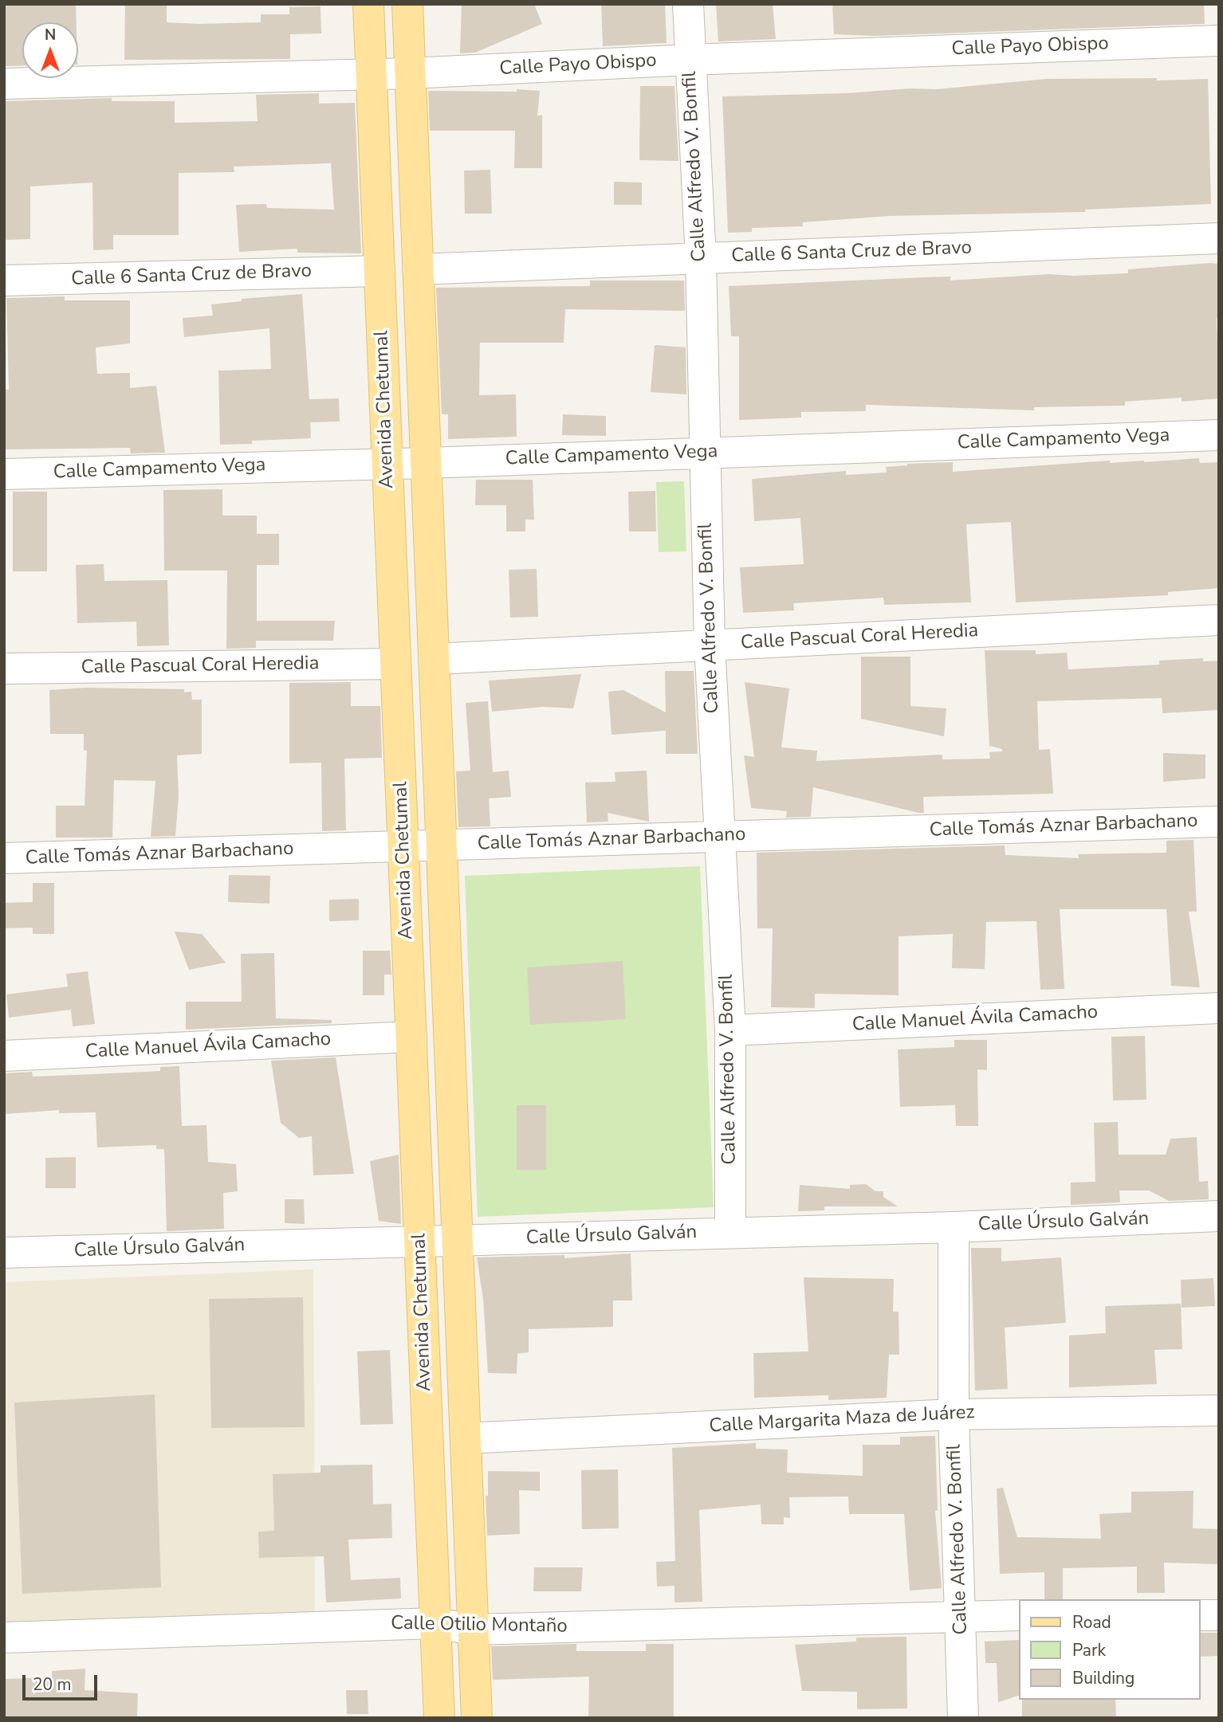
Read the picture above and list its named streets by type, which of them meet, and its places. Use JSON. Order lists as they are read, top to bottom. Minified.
{"streets":{"main road":["Avenida Chetumal"],"street":["Calle Payo Obispo","Calle Alfredo V. Bonfil","Calle 6 Santa Cruz de Bravo","Calle Campamento Vega","Calle Pascual Coral Heredia","Calle Tomás Aznar Barbachano","Calle Manuel Ávila Camacho","Calle Úrsulo Galván","Calle Margarita Maza de Juárez","Calle Otilio Montaño"]},"crossings":[["Calle Payo Obispo","Calle Alfredo V. Bonfil"],["Calle Payo Obispo","Avenida Chetumal"],["Calle Alfredo V. Bonfil","Calle 6 Santa Cruz de Bravo"],["Calle Alfredo V. Bonfil","Calle Campamento Vega"],["Calle Alfredo V. Bonfil","Calle Pascual Coral Heredia"],["Calle Alfredo V. Bonfil","Calle Tomás Aznar Barbachano"],["Calle Alfredo V. Bonfil","Calle Manuel Ávila Camacho"],["Calle Alfredo V. Bonfil","Calle Úrsulo Galván"],["Calle Alfredo V. Bonfil","Calle Margarita Maza de Juárez"],["Calle Alfredo V. Bonfil","Calle Otilio Montaño"],["Calle 6 Santa Cruz de Bravo","Avenida Chetumal"],["Avenida Chetumal","Calle Campamento Vega"],["Avenida Chetumal","Calle Pascual Coral Heredia"],["Avenida Chetumal","Calle Tomás Aznar Barbachano"],["Avenida Chetumal","Calle Manuel Ávila Camacho"],["Avenida Chetumal","Calle Úrsulo Galván"],["Avenida Chetumal","Calle Margarita Maza de Juárez"],["Avenida Chetumal","Calle Otilio Montaño"]],"legend":["Road","Park","Building"],"scale_bar":"20 m","north":"top"}
